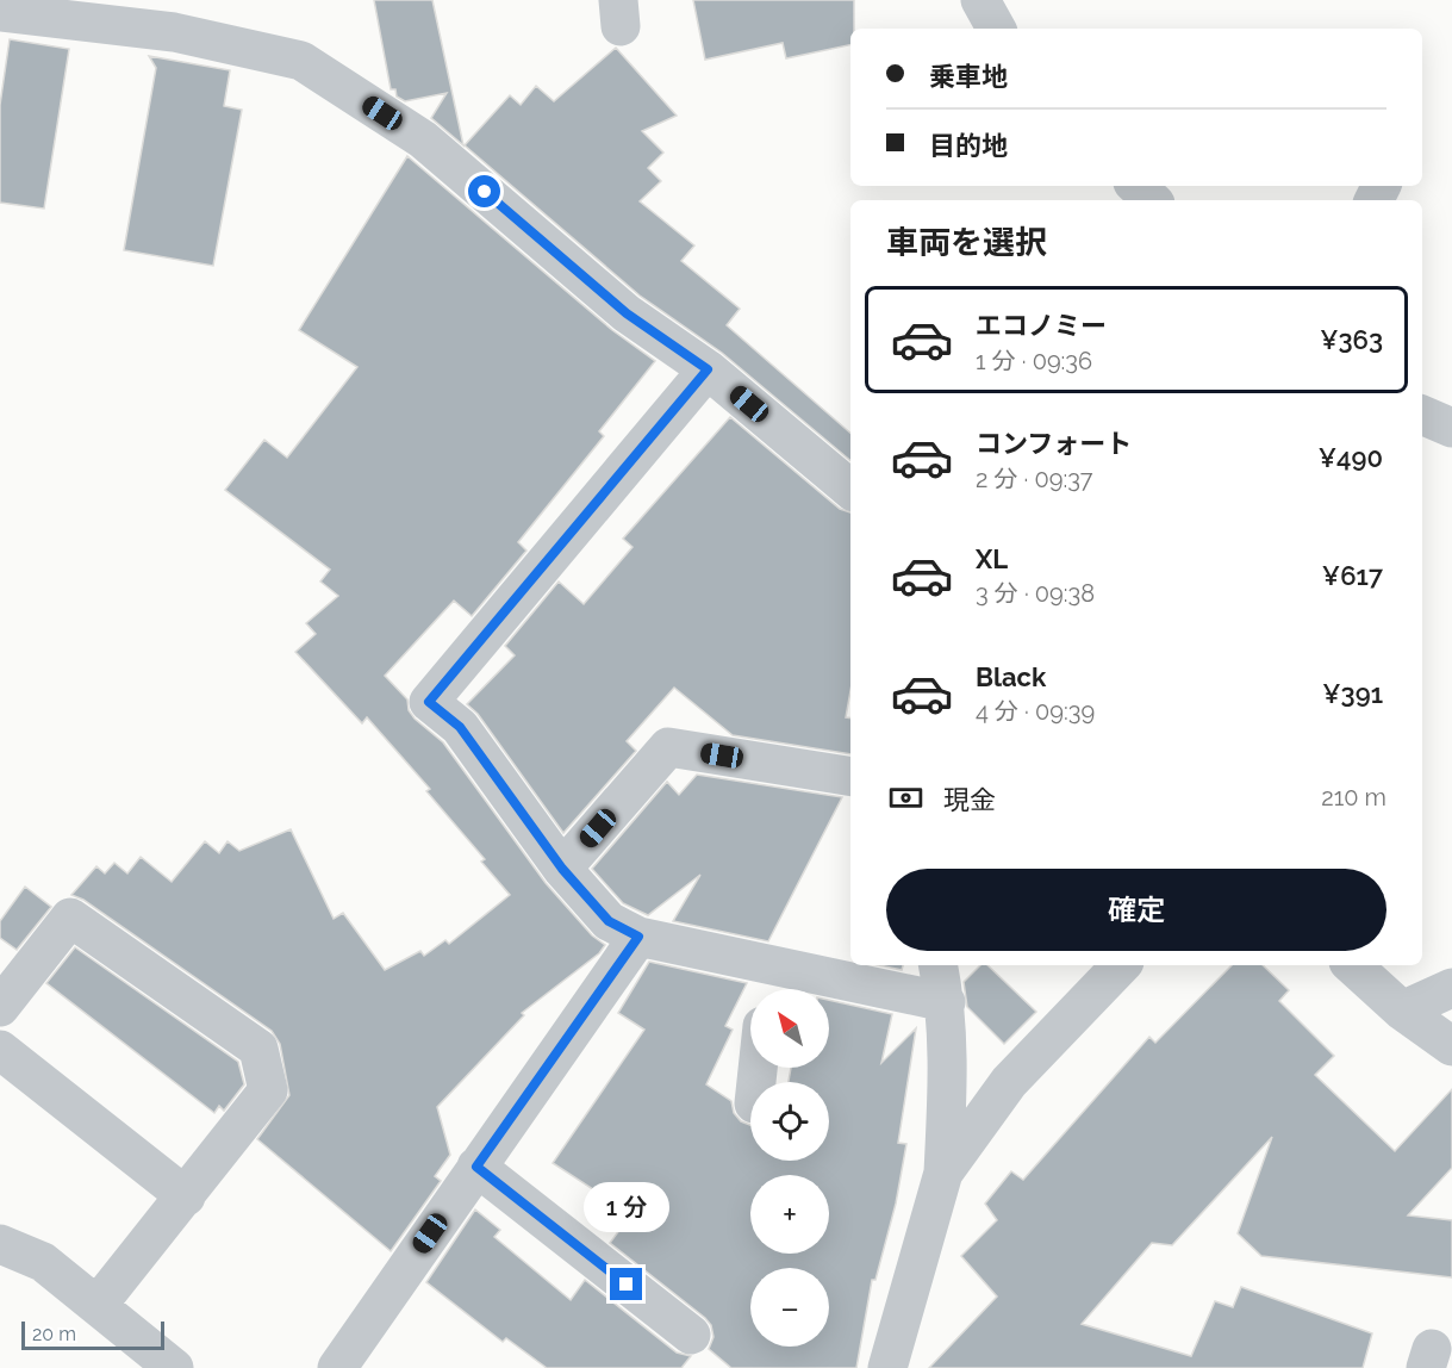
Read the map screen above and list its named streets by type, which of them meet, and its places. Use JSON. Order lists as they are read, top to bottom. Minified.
{"scale_bar":"20 m","north":"top left","page":{"banner":["乗車地","目的地"],"heading":"車両を選択","list":[{"name":"エコノミー","note":"1 分 · 09:36","value":"¥363"},{"name":"コンフォート","note":"2 分 · 09:37","value":"¥490"},{"name":"XL","note":"3 分 · 09:38","value":"¥617"},{"name":"Black","note":"4 分 · 09:39","value":"¥391"}],"pay":["現金","210 m"],"buttons":"確定","map_buttons":["+","−"],"bubble":"1 分","scale":"20 m"}}
